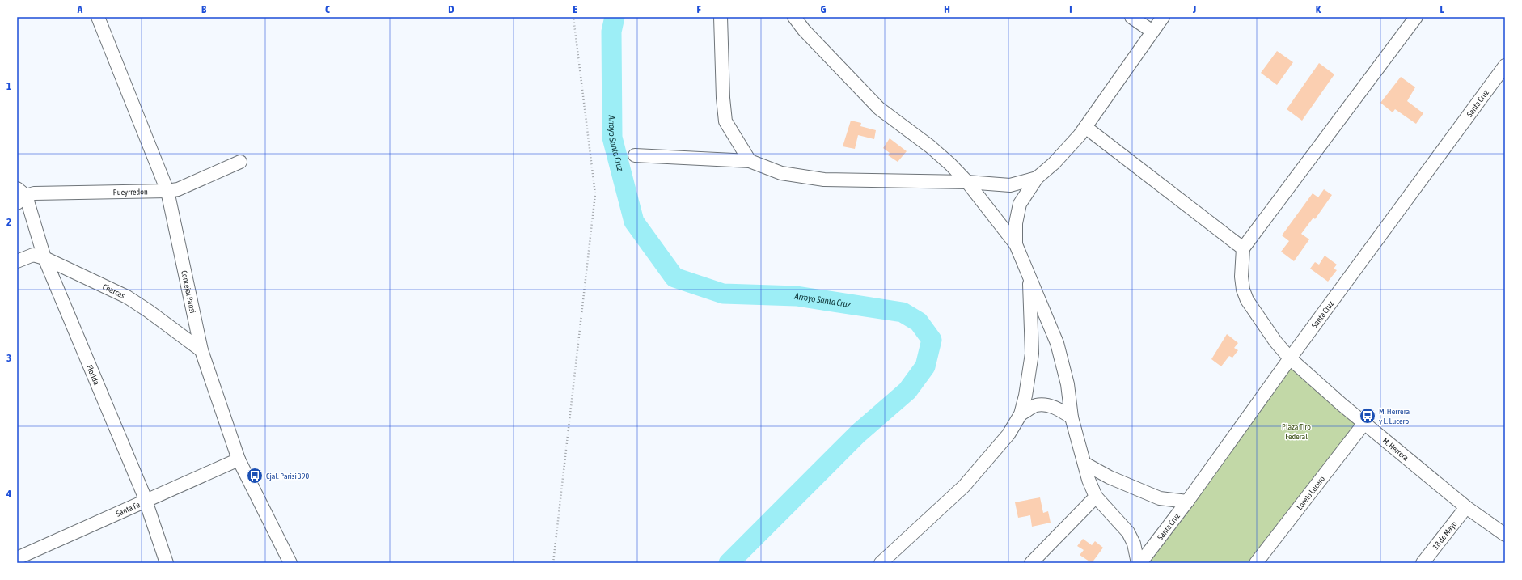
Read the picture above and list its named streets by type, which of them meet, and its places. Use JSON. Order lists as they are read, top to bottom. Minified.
{"streets":{"street":["Santa Cruz","Pueyrredon","Charcas","Concejal Parisi","Florida","M. Herrera","Loreto Lucero","Santa Fe","18 de Mayo"]},"crossings":[["Santa Cruz","M. Herrera"],["Pueyrredon","Concejal Parisi"],["Pueyrredon","Florida"],["Charcas","Concejal Parisi"],["Charcas","Florida"],["Concejal Parisi","Santa Fe"],["Florida","Santa Fe"],["M. Herrera","Loreto Lucero"],["M. Herrera","18 de Mayo"]],"water":["Arroyo Santa Cruz"],"parks":["Plaza Tiro Federal"],"places":{"bus stop":["M. Herrera y L. Lucero","Cjal. Parisi 390"]},"grid":{"columns":["A","B","C","D","E","F","G","H","I","J","K","L"],"rows":["1","2","3","4"]}}
